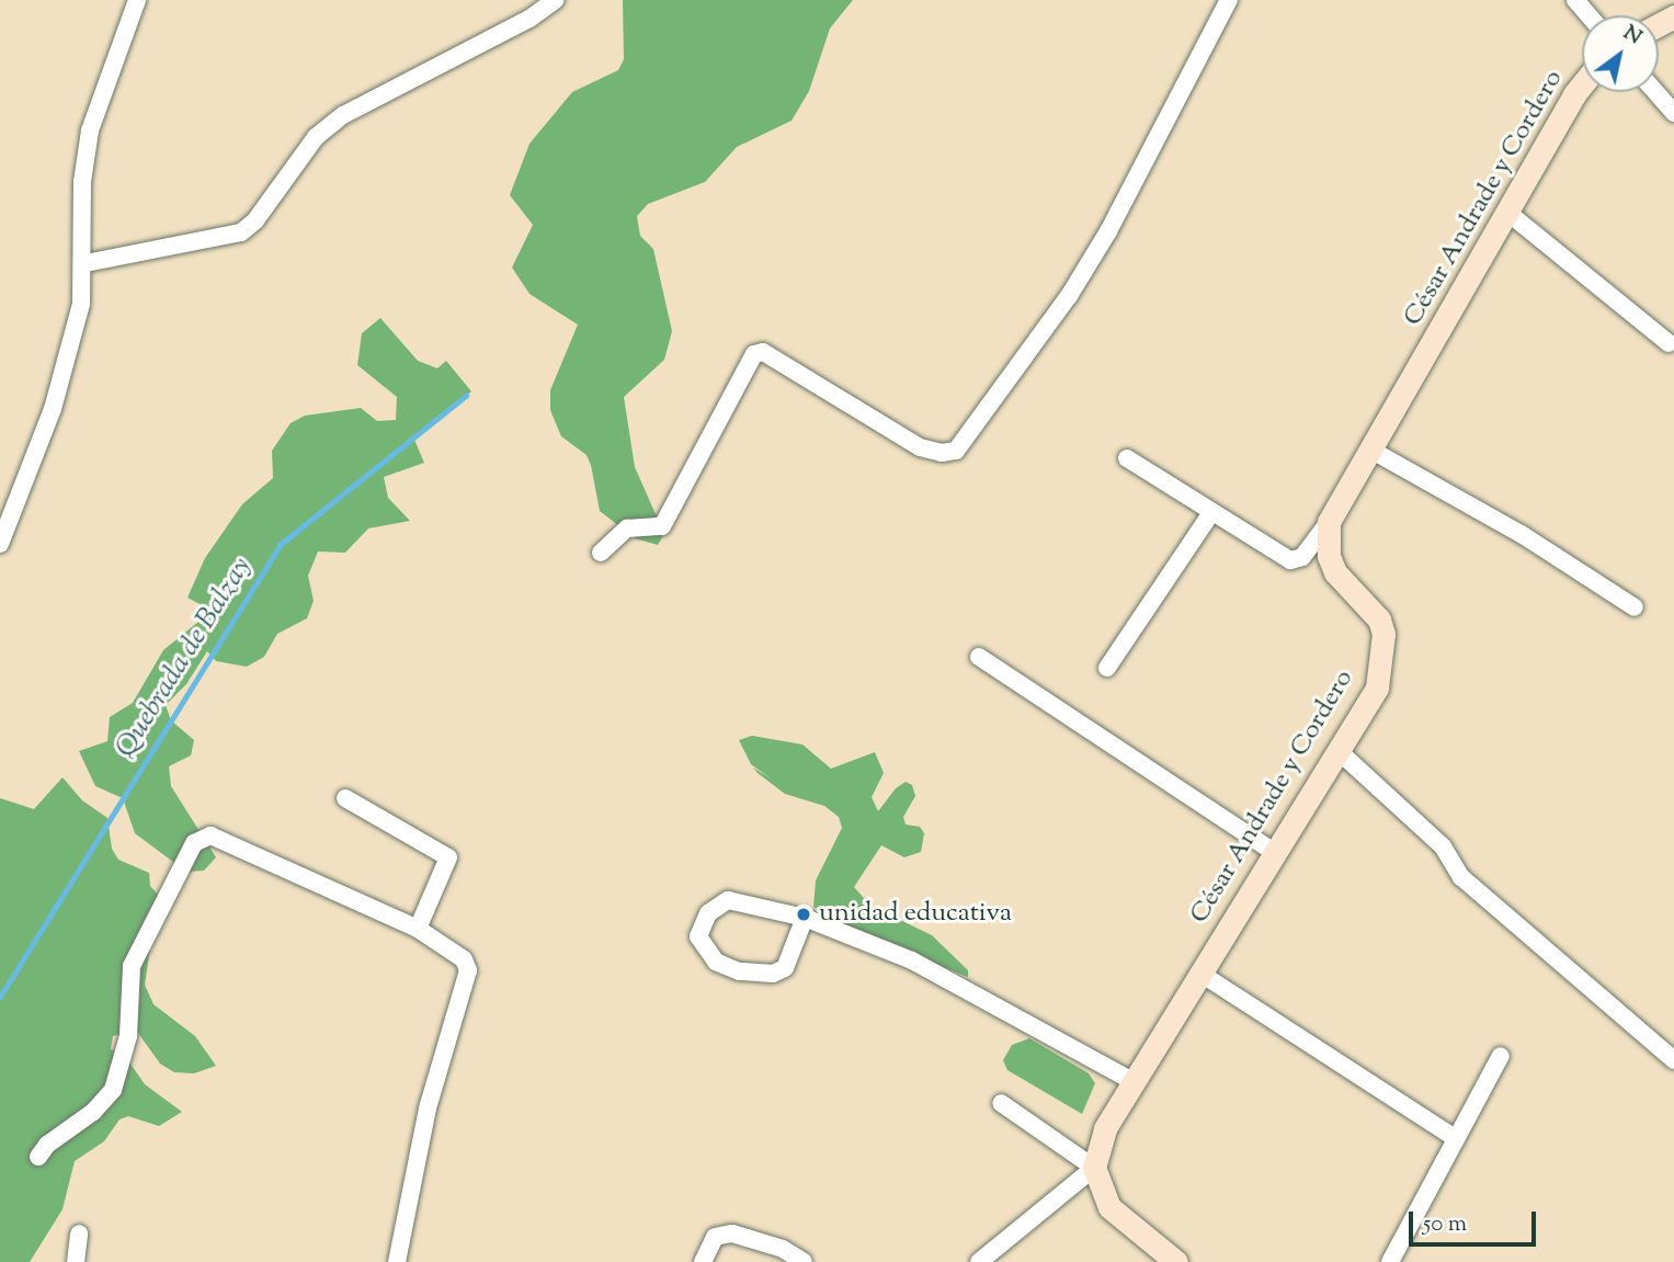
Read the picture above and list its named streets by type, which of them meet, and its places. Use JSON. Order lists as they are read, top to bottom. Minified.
{"streets":{"street":["César Andrade y Cordero"]},"water":["Quebrada de Balzay"],"places":["unidad educativa"],"scale_bar":"50 m","north":"top right"}
